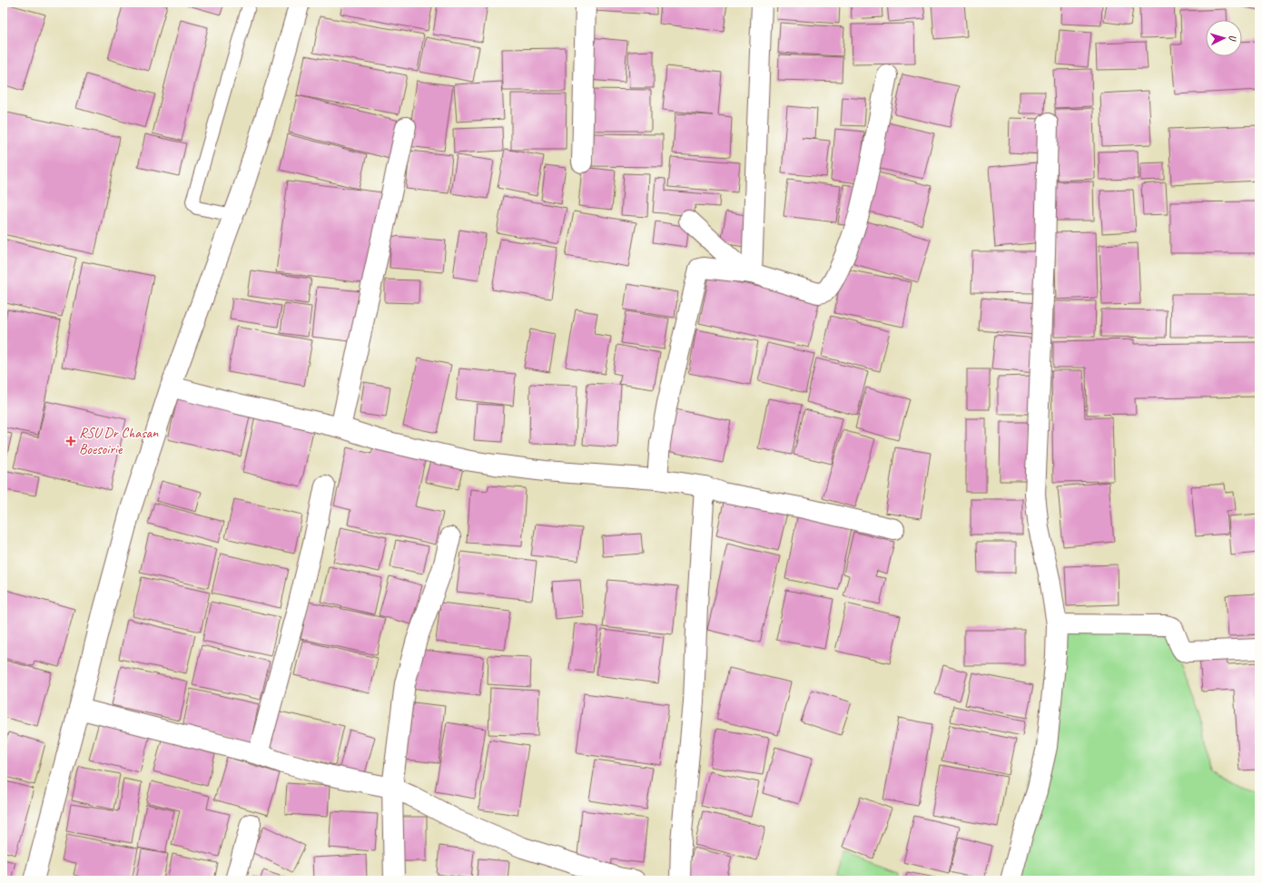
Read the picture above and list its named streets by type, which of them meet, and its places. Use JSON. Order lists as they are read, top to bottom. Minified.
{"places":{"health":["RSU Dr Chasan Boesoirie"]},"north":"right"}
